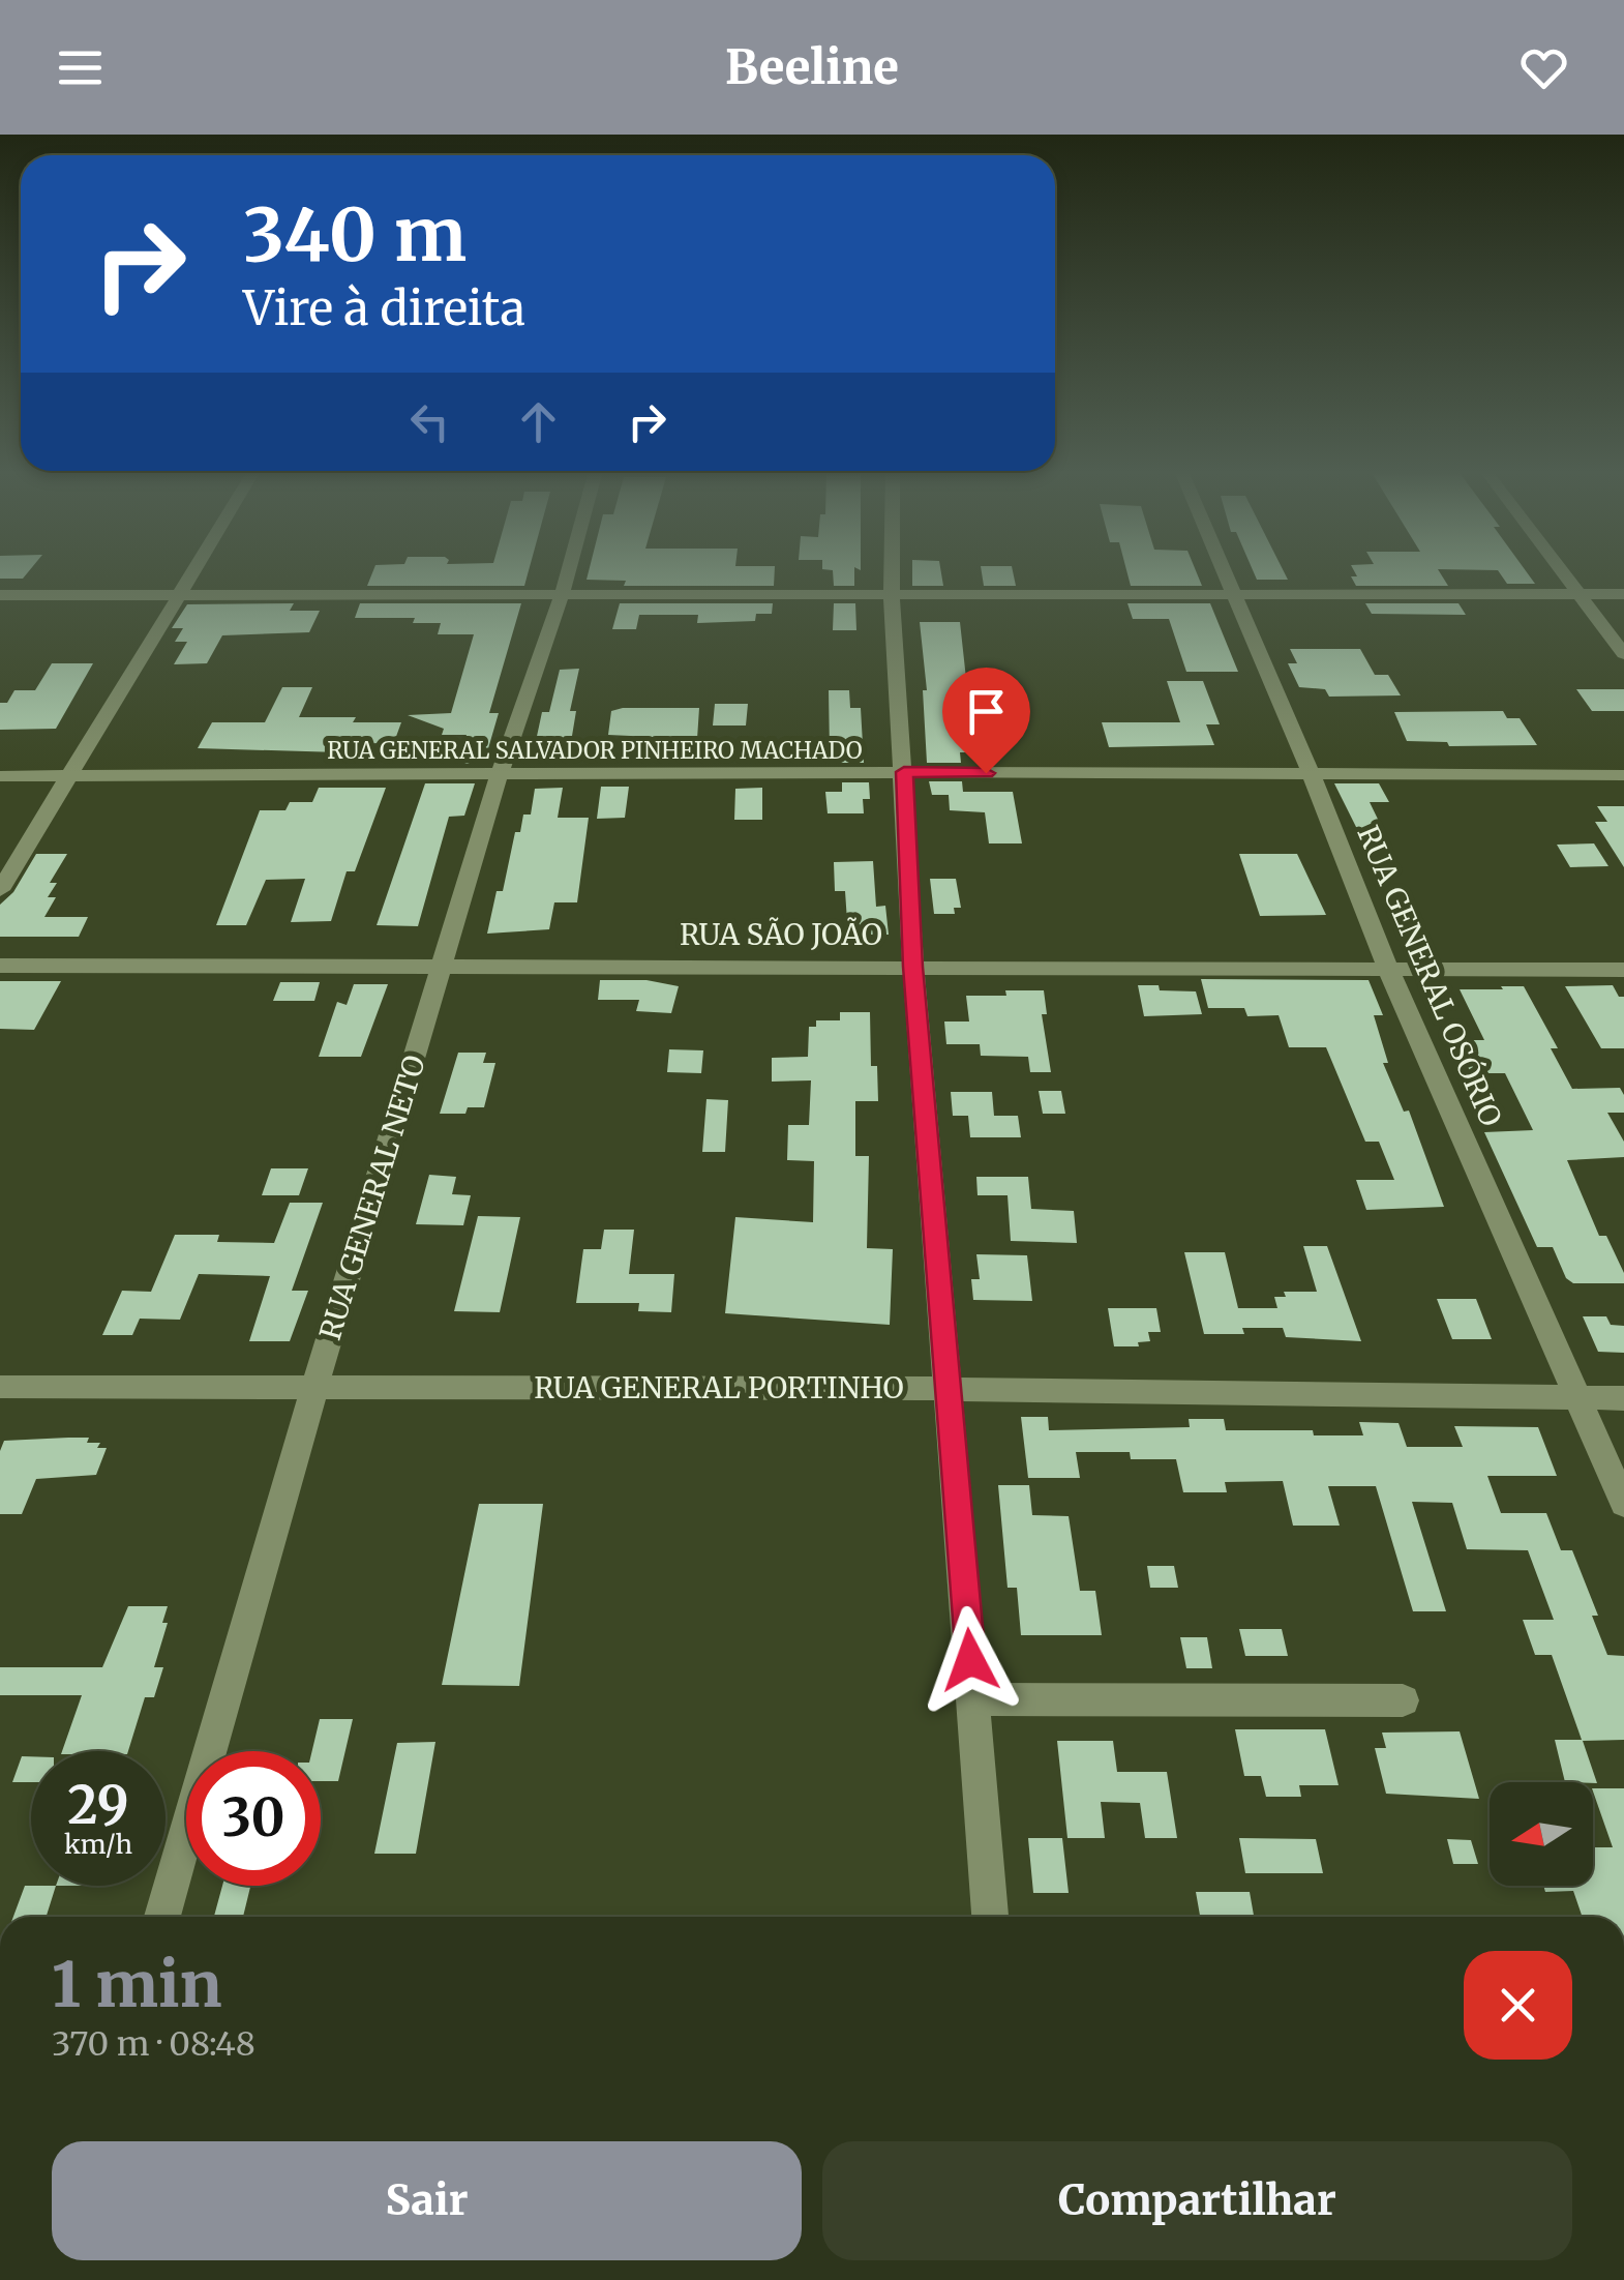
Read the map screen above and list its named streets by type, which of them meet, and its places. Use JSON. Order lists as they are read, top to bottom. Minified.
{"streets":{"street":["RUA GENERAL SALVADOR PINHEIRO MACHADO","RUA SÃO JOÃO","RUA GENERAL OSÓRIO","RUA GENERAL NETO","RUA GENERAL PORTINHO"]},"crossings":[["RUA GENERAL SALVADOR PINHEIRO MACHADO","RUA GENERAL OSÓRIO"],["RUA GENERAL SALVADOR PINHEIRO MACHADO","RUA GENERAL NETO"],["RUA SÃO JOÃO","RUA GENERAL OSÓRIO"],["RUA SÃO JOÃO","RUA GENERAL NETO"],["RUA GENERAL OSÓRIO","RUA GENERAL PORTINHO"],["RUA GENERAL NETO","RUA GENERAL PORTINHO"]],"north":"left","page":{"header":"Beeline","turn":["340 m","Vire à direita"],"speed":"29 km/h","limit":"30","heading":["1 min","370 m · 08:48"],"buttons":["Sair","Compartilhar"]}}
